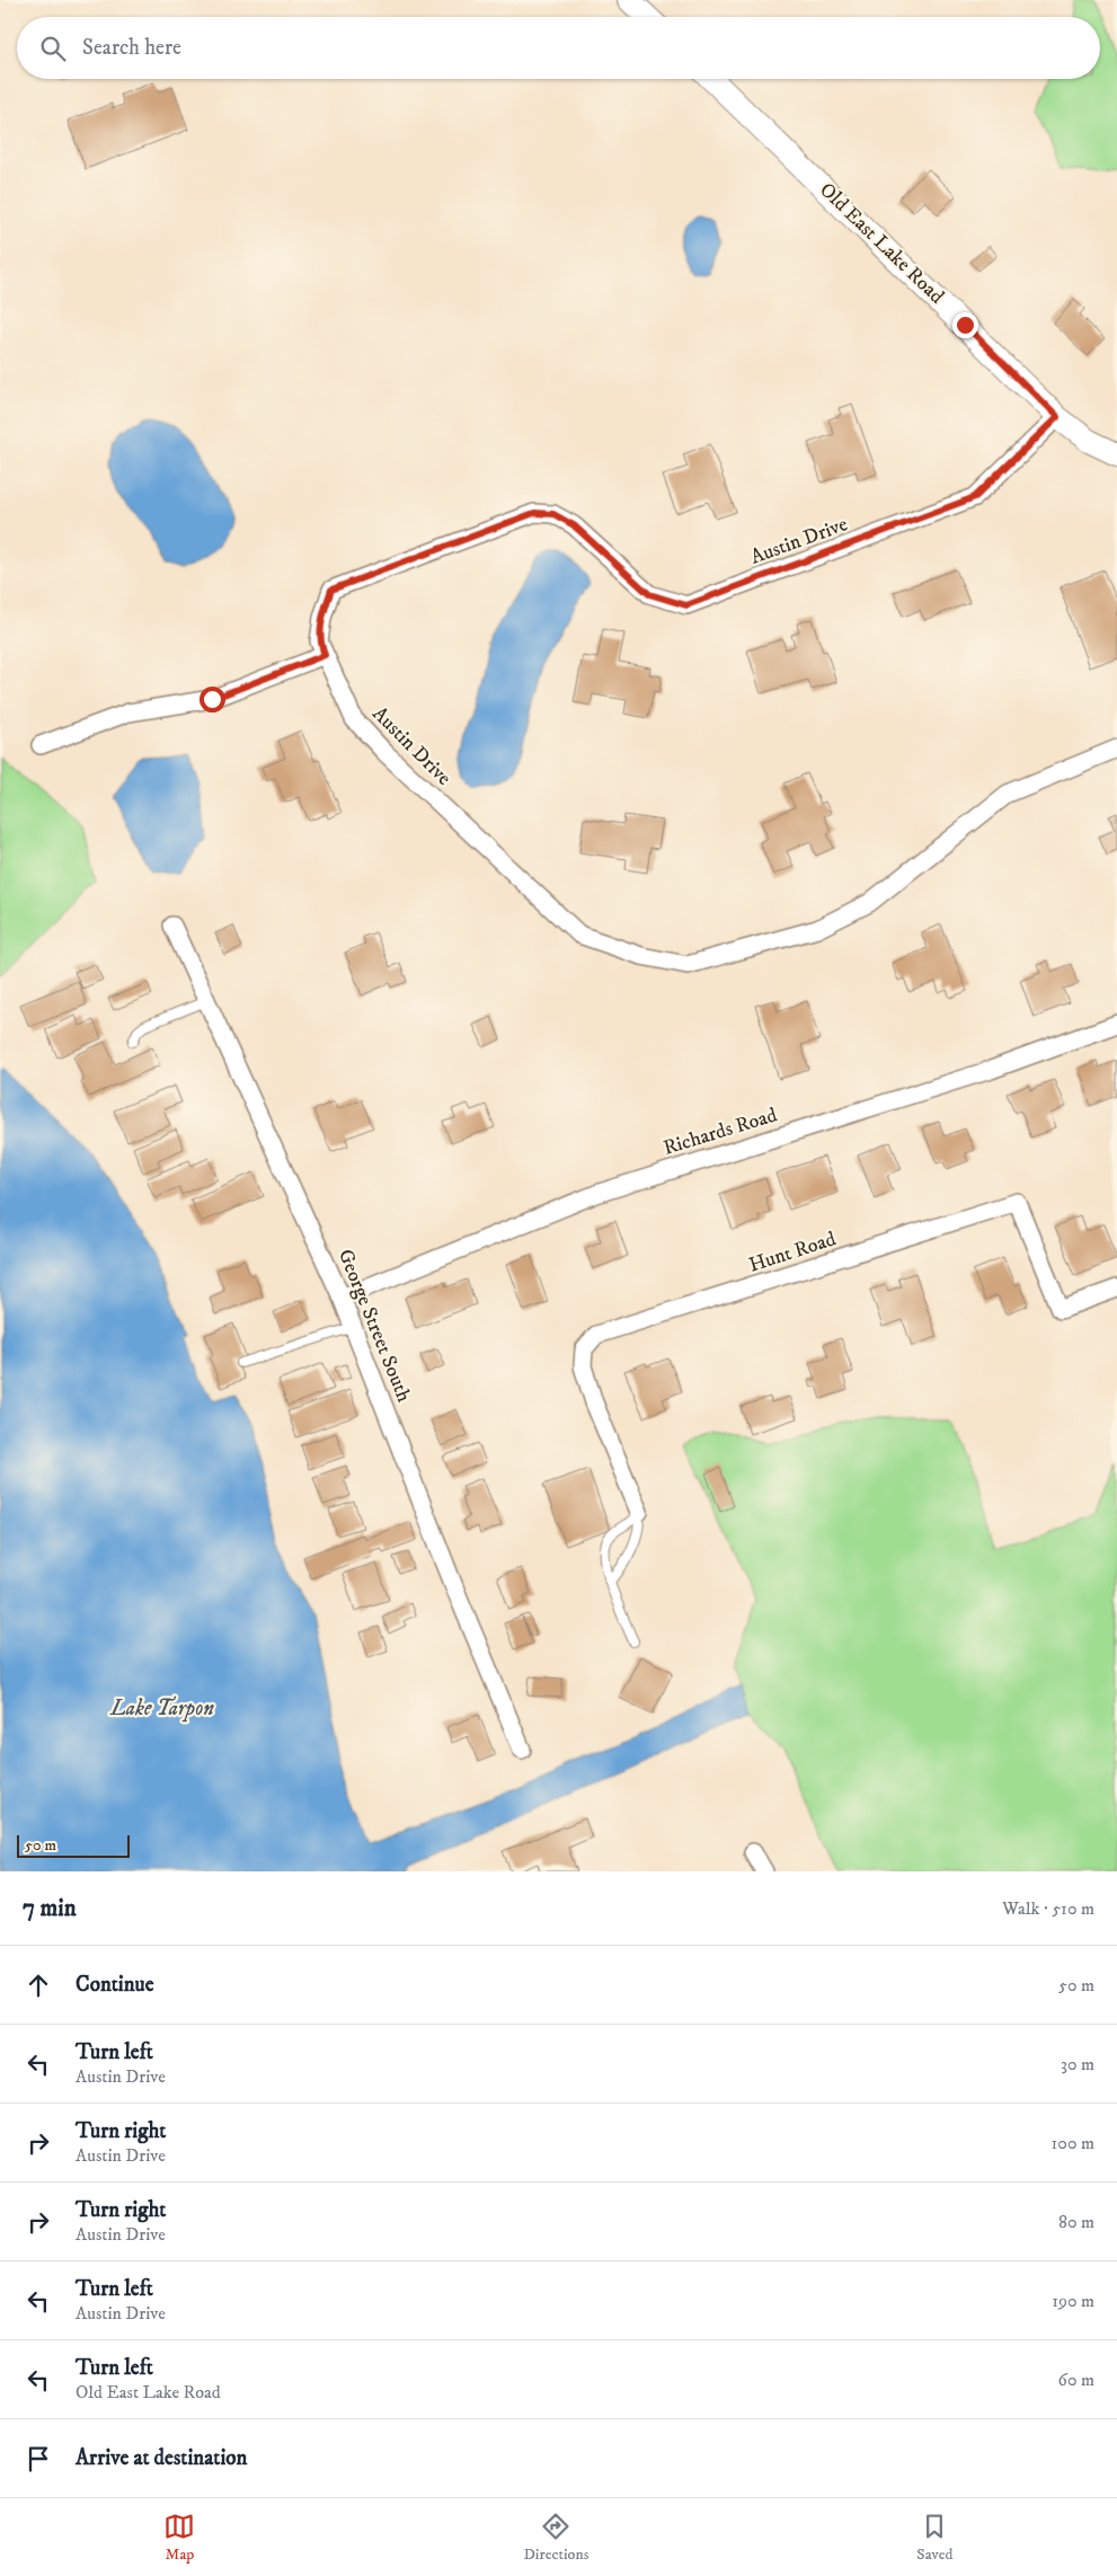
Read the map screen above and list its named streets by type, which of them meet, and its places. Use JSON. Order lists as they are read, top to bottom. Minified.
{"streets":{"street":["Old East Lake Road","Austin Drive","Richards Road","Hunt Road","George Street South"]},"crossings":[["Old East Lake Road","Austin Drive"],["Richards Road","George Street South"]],"water":["Lake Tarpon"],"scale_bar":"50 m","page":{"search":"Search here","scale":"50 m","heading":["7 min","Walk · 510 m"],"list":[["Continue","50 m"],["Turn left","Austin Drive","30 m"],["Turn right","Austin Drive","100 m"],["Turn right","Austin Drive","80 m"],["Turn left","Austin Drive","190 m"],["Turn left","Old East Lake Road","60 m"],"Arrive at destination"],"nav":["Map","Directions","Saved"]}}
